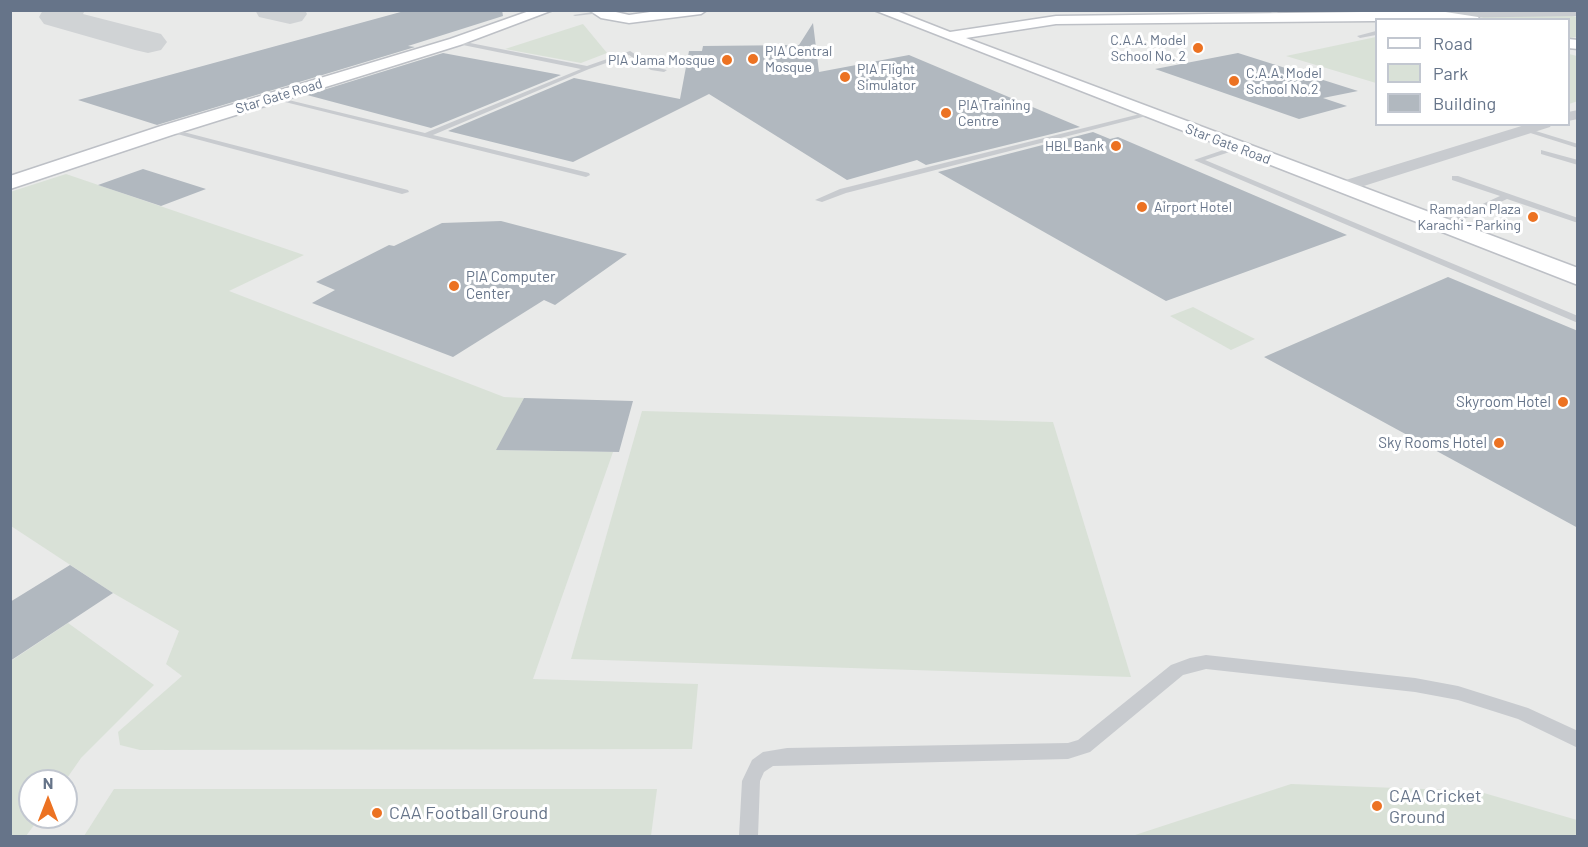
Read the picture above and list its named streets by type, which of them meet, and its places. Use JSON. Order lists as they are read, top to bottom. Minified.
{"streets":{"street":["Star Gate Road"]},"places":["C.A.A. Model School No. 2","PIA Central Mosque","PIA Jama Mosque","PIA Flight Simulator","C.A.A. Model School No.2","PIA Training Centre","HBL Bank","Airport Hotel","Ramadan Plaza Karachi - Parking","PIA Computer Center","Skyroom Hotel","Sky Rooms Hotel","CAA Cricket Ground","CAA Football Ground"],"legend":["Road","Park","Building"],"north":"top"}
